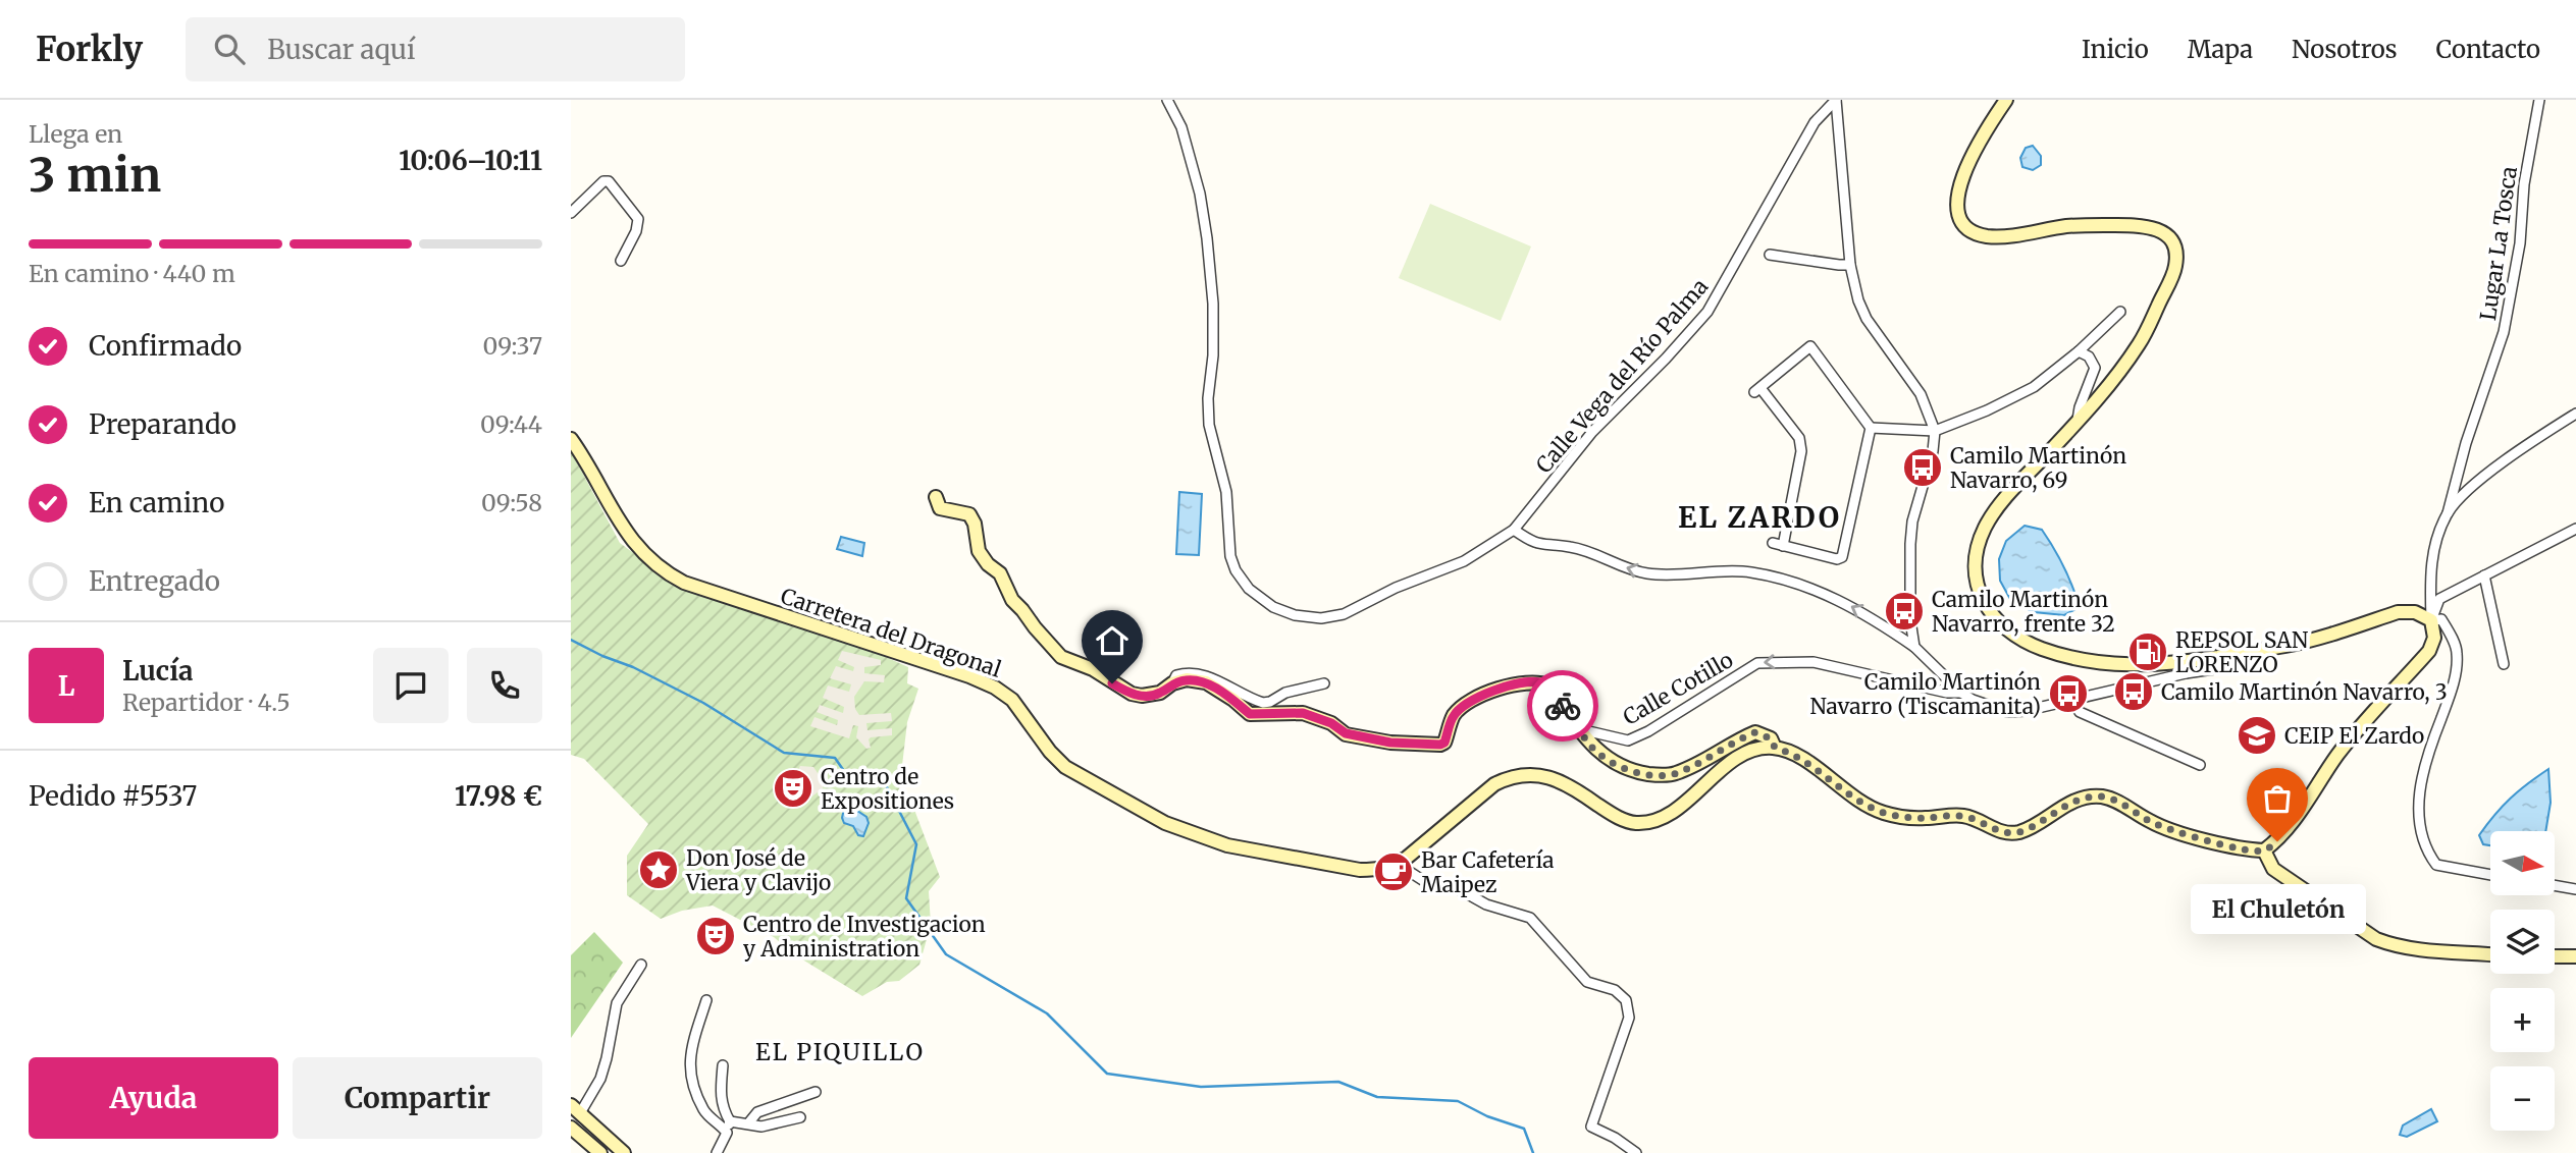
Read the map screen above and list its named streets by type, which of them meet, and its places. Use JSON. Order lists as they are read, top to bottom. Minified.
{"streets":{"street":["Lugar La Tosca","Calle Vega del Río Palma","Carretera del Dragonal","Calle Cotillo"]},"districts":["EL ZARDO","EL PIQUILLO"],"places":{"bus stop":["Camilo Martinón Navarro, 69","Camilo Martinón Navarro, frente 32","Camilo Martinón Navarro, 3","Camilo Martinón Navarro (Tiscamanita)"],"fuel station":["REPSOL SAN LORENZO"],"school or university":["CEIP El Zardo"],"theatre":["Centro de Expositiones","Centro de Investigacion y Administration"],"other":["El Chuletón"],"place":["Don José de Viera y Clavijo"],"cafe":["Bar Cafetería Maipez"]},"north":"right","page":{"header":"Forkly","search":"Buscar aquí","nav":["Inicio","Mapa","Nosotros","Contacto"],"heading":["3 min","Llega en","10:06–10:11"],"panel":["Lucía","Repartidor · 4.5","Pedido #5537","17.98 €"],"bar":"En camino · 440 m","list":[["Confirmado","09:37"],["Preparando","09:44"],["En camino","09:58"],"Entregado"],"round":"L","map_buttons":["+","−"],"bubble":"El Chuletón","buttons":["Ayuda","Compartir"]}}
